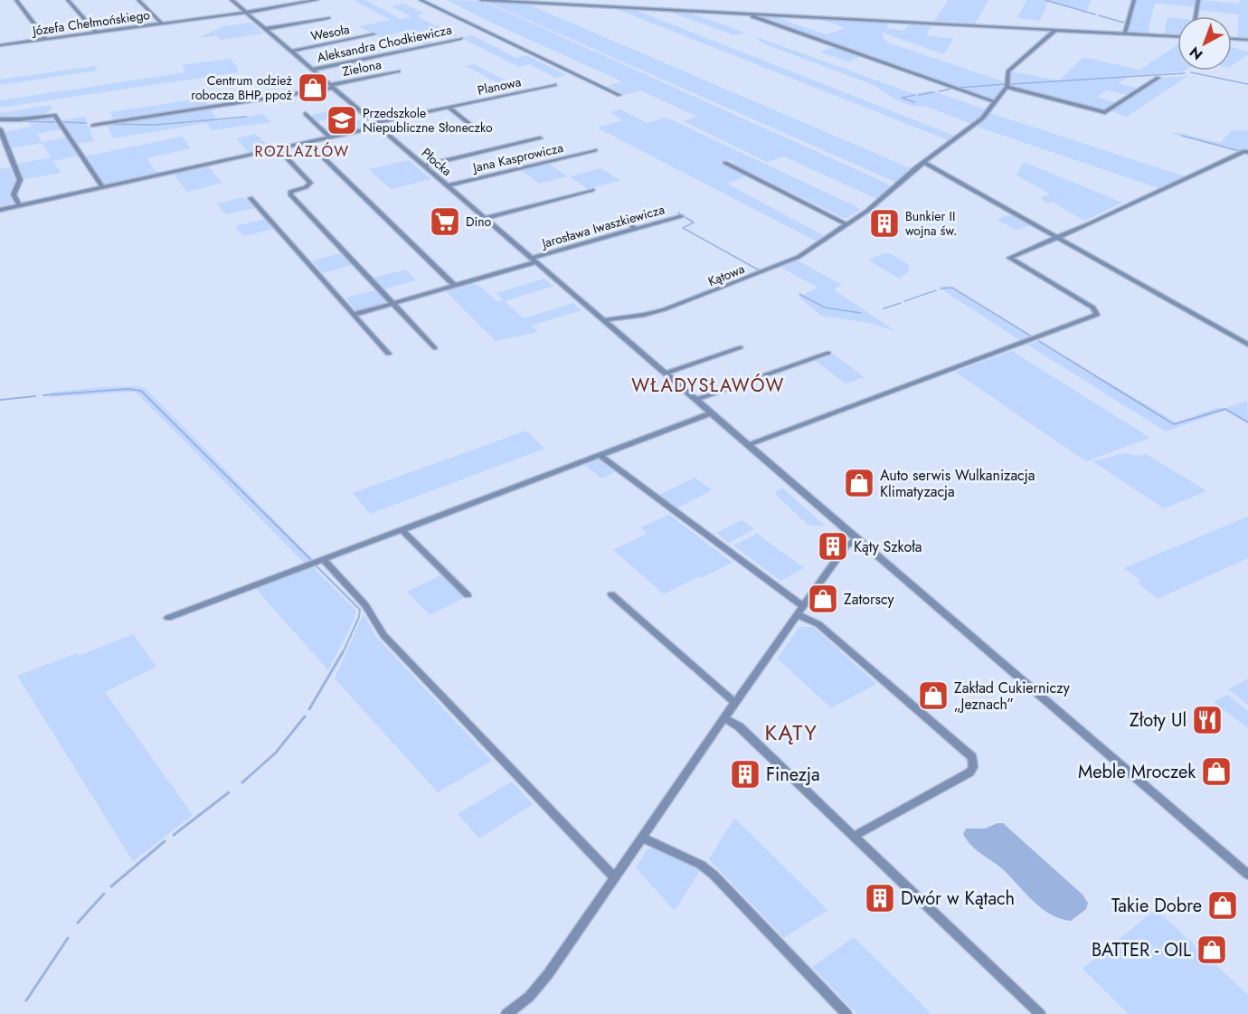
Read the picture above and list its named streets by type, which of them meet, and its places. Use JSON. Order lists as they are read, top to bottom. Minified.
{"streets":{"street":["Józefa Chełmońskiego","Wesoła","Aleksandra Chodkiewicza","Zielona","Planowa","Jana Kasprowicza","Płocka","Jarosława Iwaszkiewicza","Kątowa"]},"crossings":[["Józefa Chełmońskiego","Płocka"],["Wesoła","Płocka"],["Aleksandra Chodkiewicza","Płocka"],["Zielona","Płocka"],["Planowa","Płocka"],["Jana Kasprowicza","Płocka"],["Płocka","Jarosława Iwaszkiewicza"],["Płocka","Kątowa"]],"districts":["ROZLAZŁÓW","WŁADYSŁAWÓW","KĄTY"],"places":{"shop":["Centrum odzież robocza BHP ppoż","Auto serwis Wulkanizacja Klimatyzacja","Zatorscy","Zakład Cukierniczy „Jeznach”","Meble Mroczek","Takie Dobre","BATTER - OIL"],"school or university":["Przedszkole Niepubliczne Słoneczko"],"supermarket":["Dino"],"building":["Bunkier II wojna św.","Kąty Szkoła","Finezja","Dwór w Kątach"],"restaurant":["Złoty Ul"]},"north":"bottom left"}
